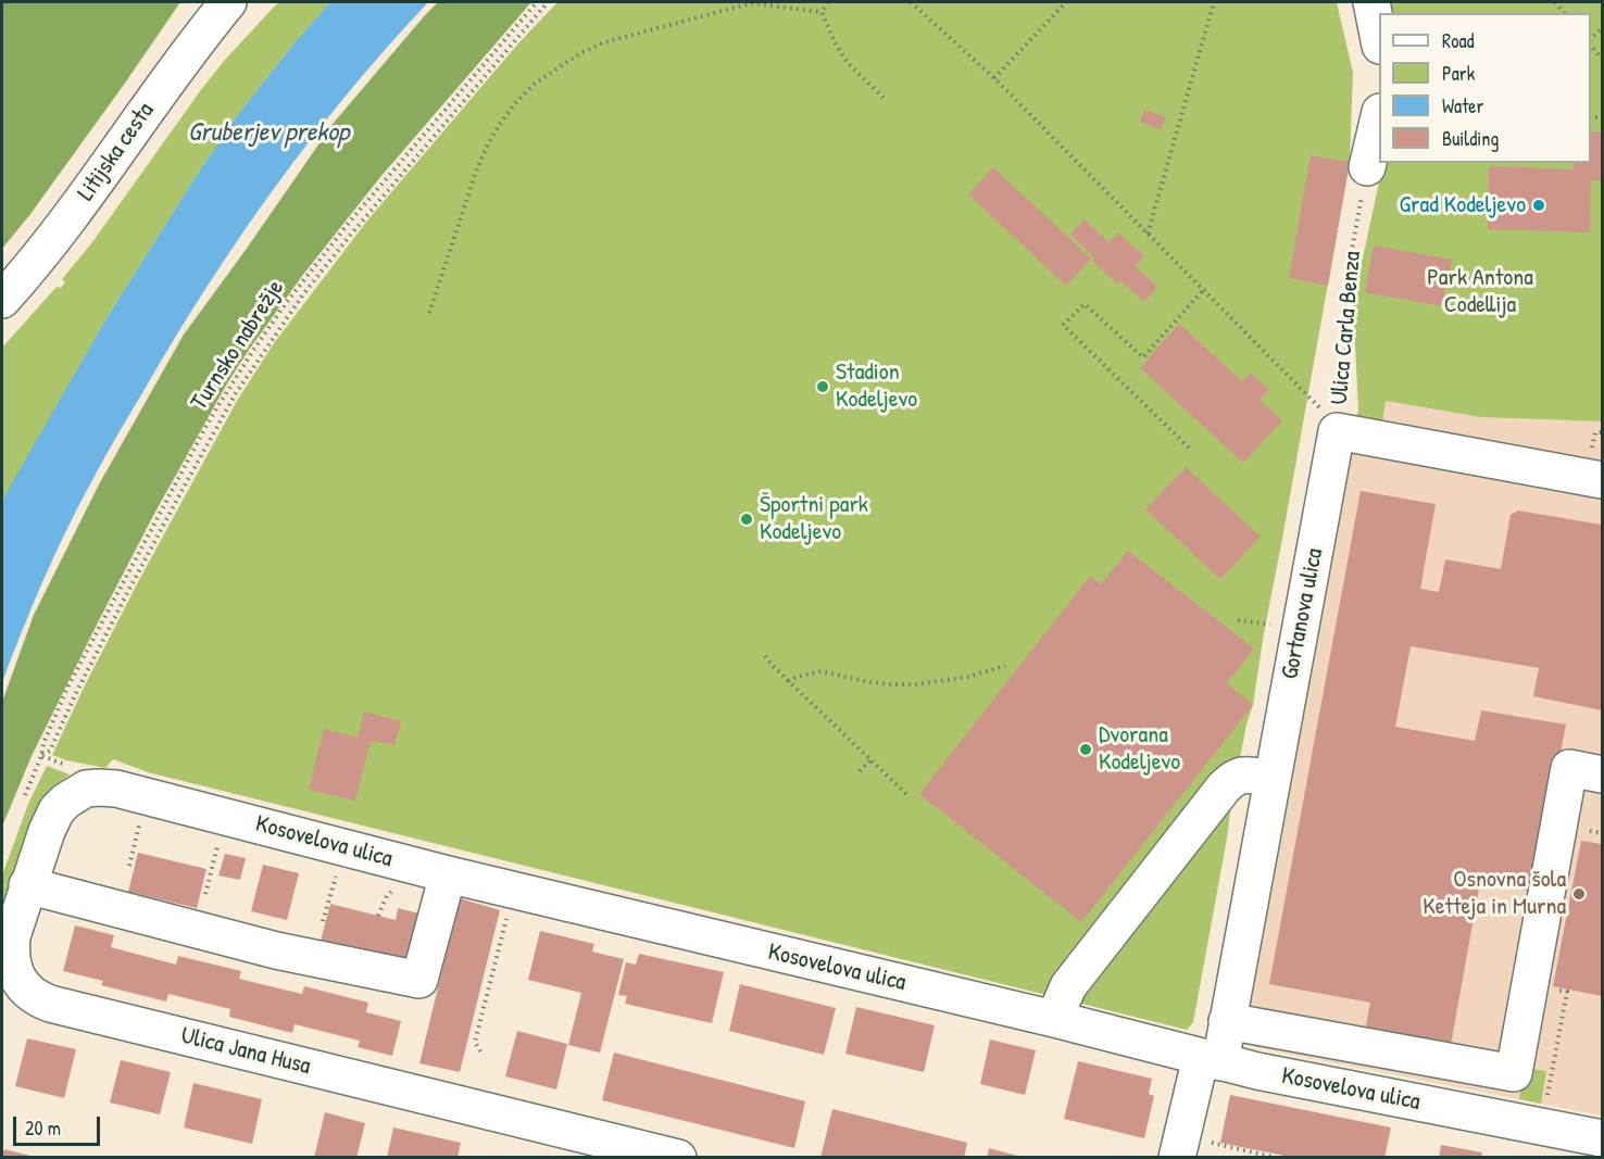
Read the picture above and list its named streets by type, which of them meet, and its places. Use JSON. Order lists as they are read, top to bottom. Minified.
{"streets":{"street":["Litijska cesta","Gortanova ulica","Kosovelova ulica","Ulica Jana Husa"],"path":["Ulica Carla Benza","Turnsko nabrežje"]},"crossings":[["Ulica Carla Benza","Gortanova ulica"],["Gortanova ulica","Kosovelova ulica"],["Kosovelova ulica","Ulica Jana Husa"]],"water":["Gruberjev prekop"],"parks":["Park Antona Codellija"],"places":["Grad Kodeljevo","Stadion Kodeljevo","Športni park Kodeljevo","Dvorana Kodeljevo","Osnovna šola Ketteja in Murna"],"legend":["Road","Park","Water","Building"],"scale_bar":"20 m"}
